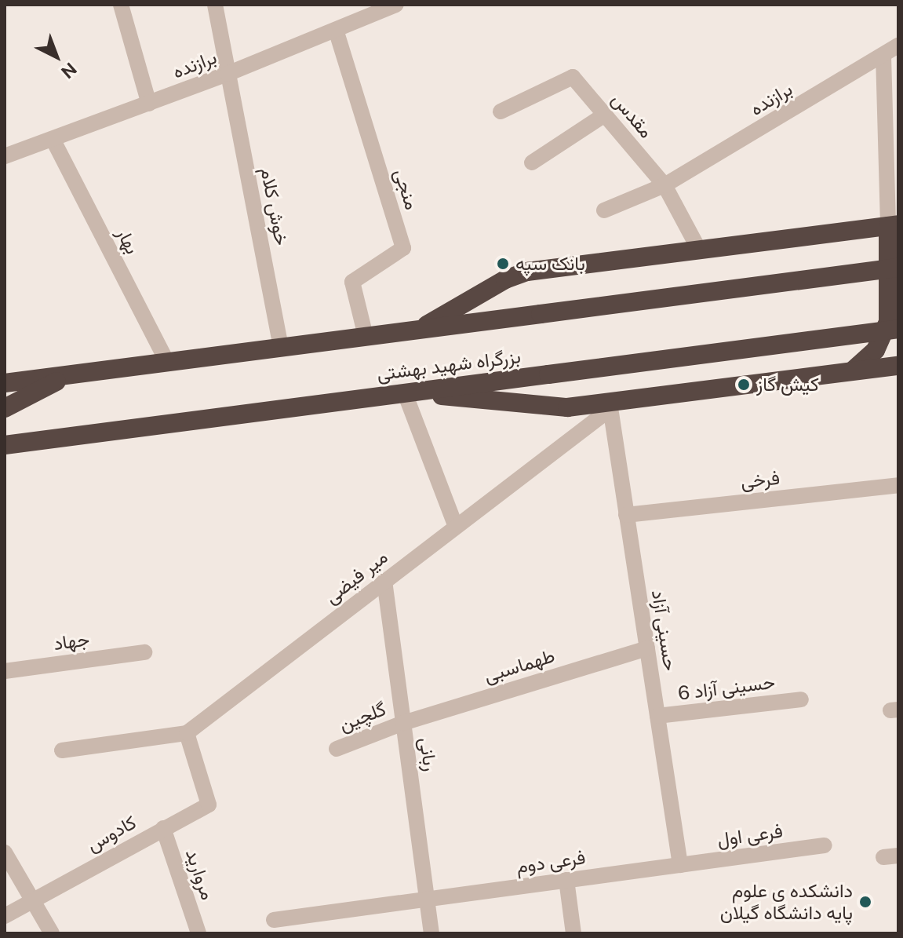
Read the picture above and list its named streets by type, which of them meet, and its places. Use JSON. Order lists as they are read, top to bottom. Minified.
{"streets":{"highway":["بزرگراه شهید بهشتی"],"street":["برازنده","مقدس","منجی","خوش کلام","بهار","فرخی","میر فیضی","حسینی آزاد","جهاد","طهماسبی","حسینی آزاد 6","گلچین","ربانی","کادوس","فرعی اول","فرعی دوم","مروارید"]},"crossings":[["برازنده","مقدس"],["برازنده","منجی"],["برازنده","خوش کلام"],["برازنده","بهار"],["منجی","بزرگراه شهید بهشتی"],["خوش کلام","بزرگراه شهید بهشتی"],["بهار","بزرگراه شهید بهشتی"],["فرخی","حسینی آزاد"],["میر فیضی","حسینی آزاد"],["میر فیضی","ربانی"],["میر فیضی","کادوس"],["حسینی آزاد","طهماسبی"],["حسینی آزاد","حسینی آزاد 6"],["حسینی آزاد","فرعی اول"],["حسینی آزاد","فرعی دوم"],["طهماسبی","گلچین"],["طهماسبی","ربانی"],["گلچین","ربانی"],["ربانی","فرعی دوم"],["کادوس","مروارید"],["فرعی اول","فرعی دوم"]],"places":["بانک سپه","كيش گاز","دانشکده ی علوم پایه دانشگاه گیلان"],"north":"bottom right"}
